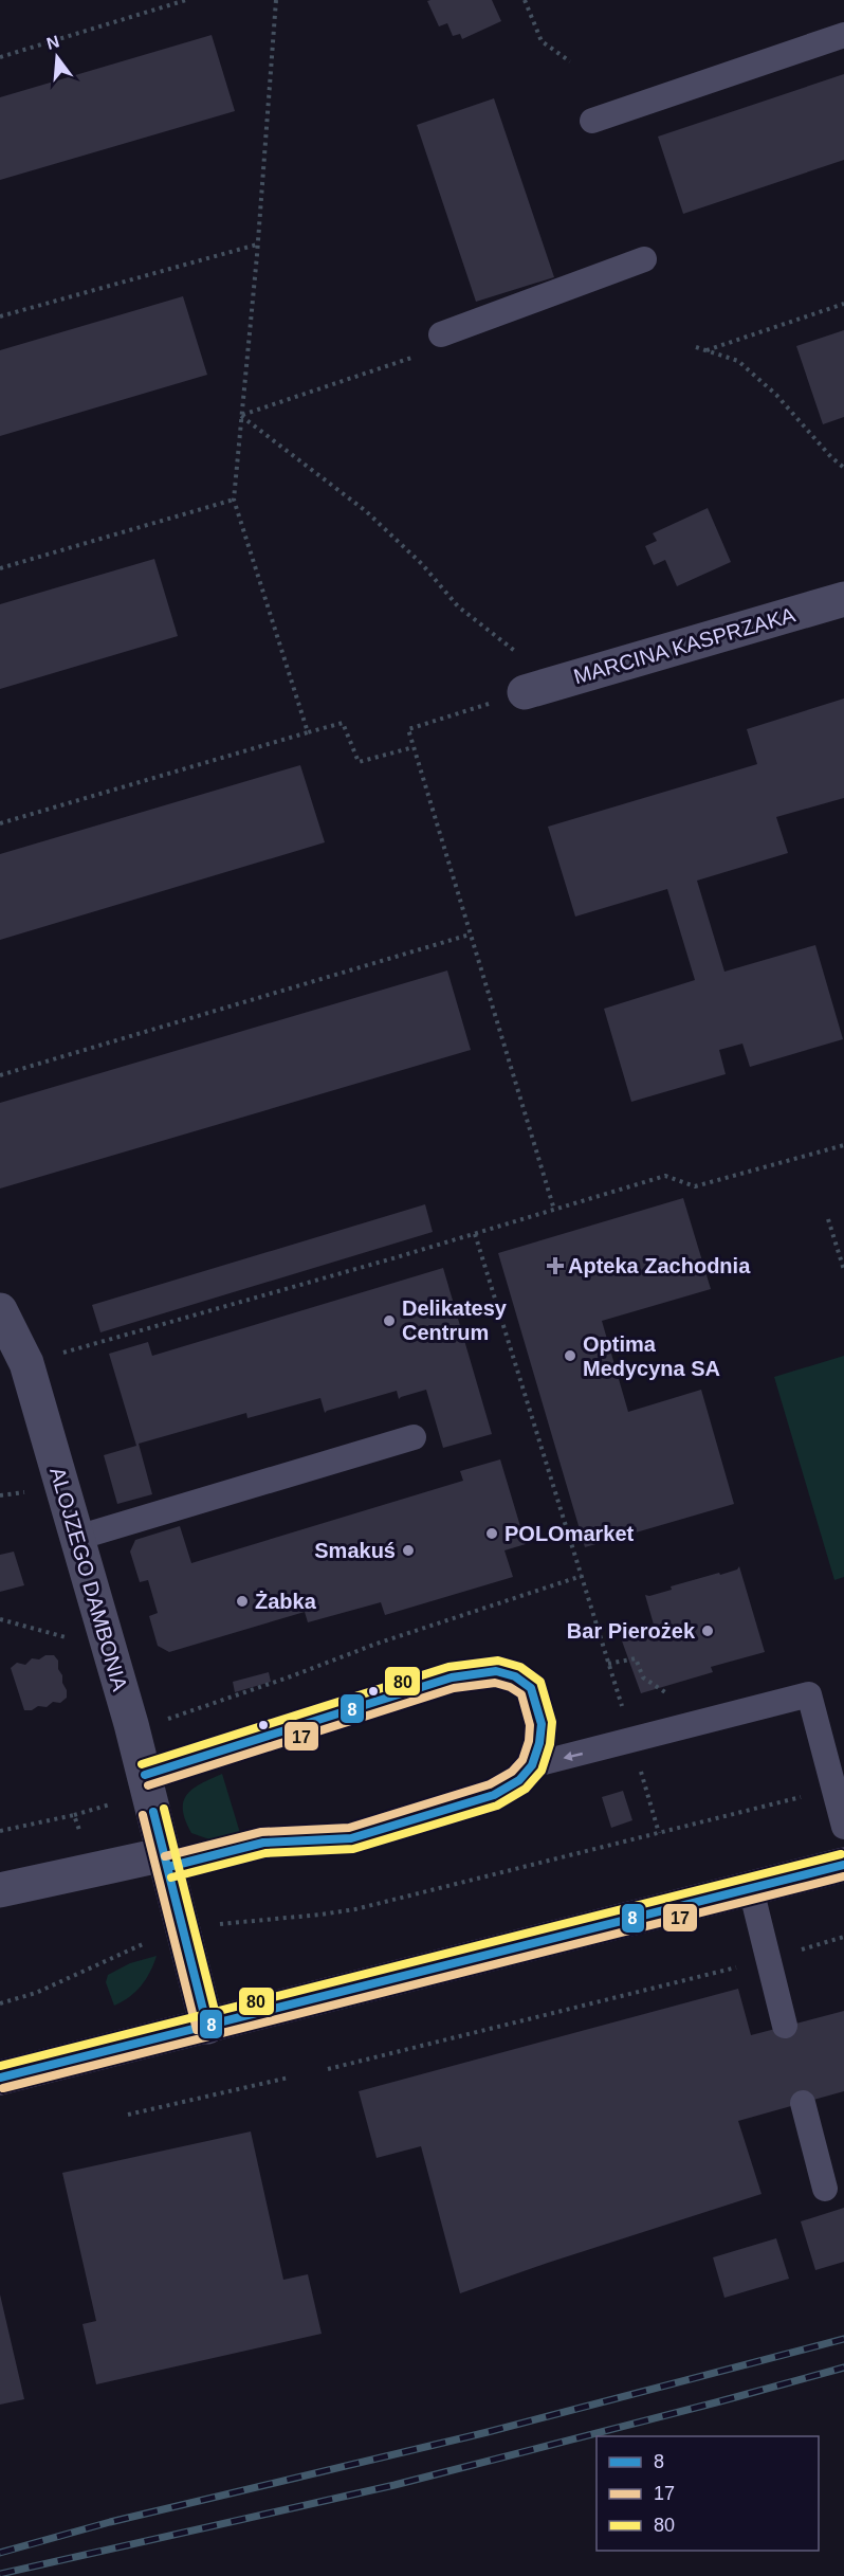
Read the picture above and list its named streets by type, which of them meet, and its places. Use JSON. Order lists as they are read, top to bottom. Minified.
{"streets":{"street":["MARCINA KASPRZAKA","ALOJZEGO DAMBONIA"]},"places":{"health":["Apteka Zachodnia"],"other":["Delikatesy Centrum","Optima Medycyna SA","POLOmarket","Smakuś","Żabka","Bar Pierożek"]},"lines":["transit line 80","transit line 8","transit line 17"],"legend":["8","17","80"],"north":"top"}
